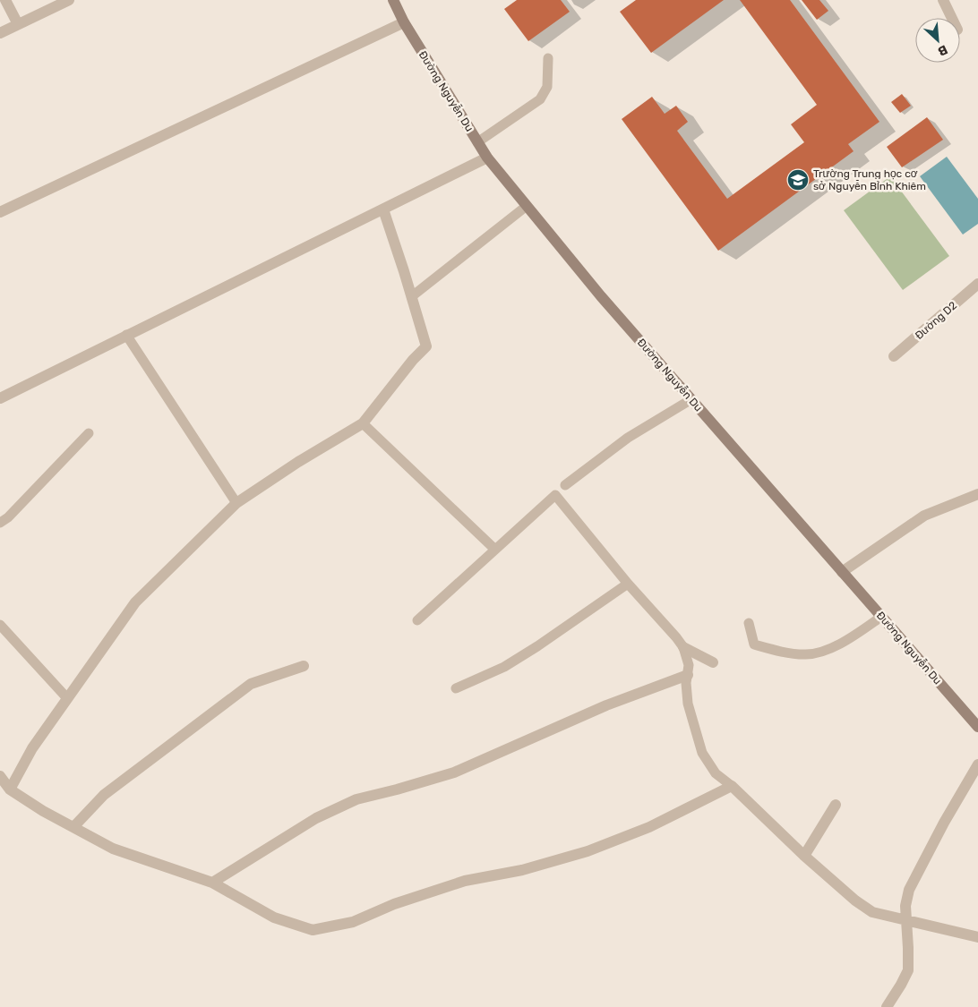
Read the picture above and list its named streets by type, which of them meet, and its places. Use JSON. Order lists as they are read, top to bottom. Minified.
{"streets":{"main road":["Đường Nguyễn Du"],"street":["Đường D2"]},"places":{"school or university":["Trường Trung học cơ sở Nguyễn Bỉnh Khiêm"]},"north":"bottom right"}
